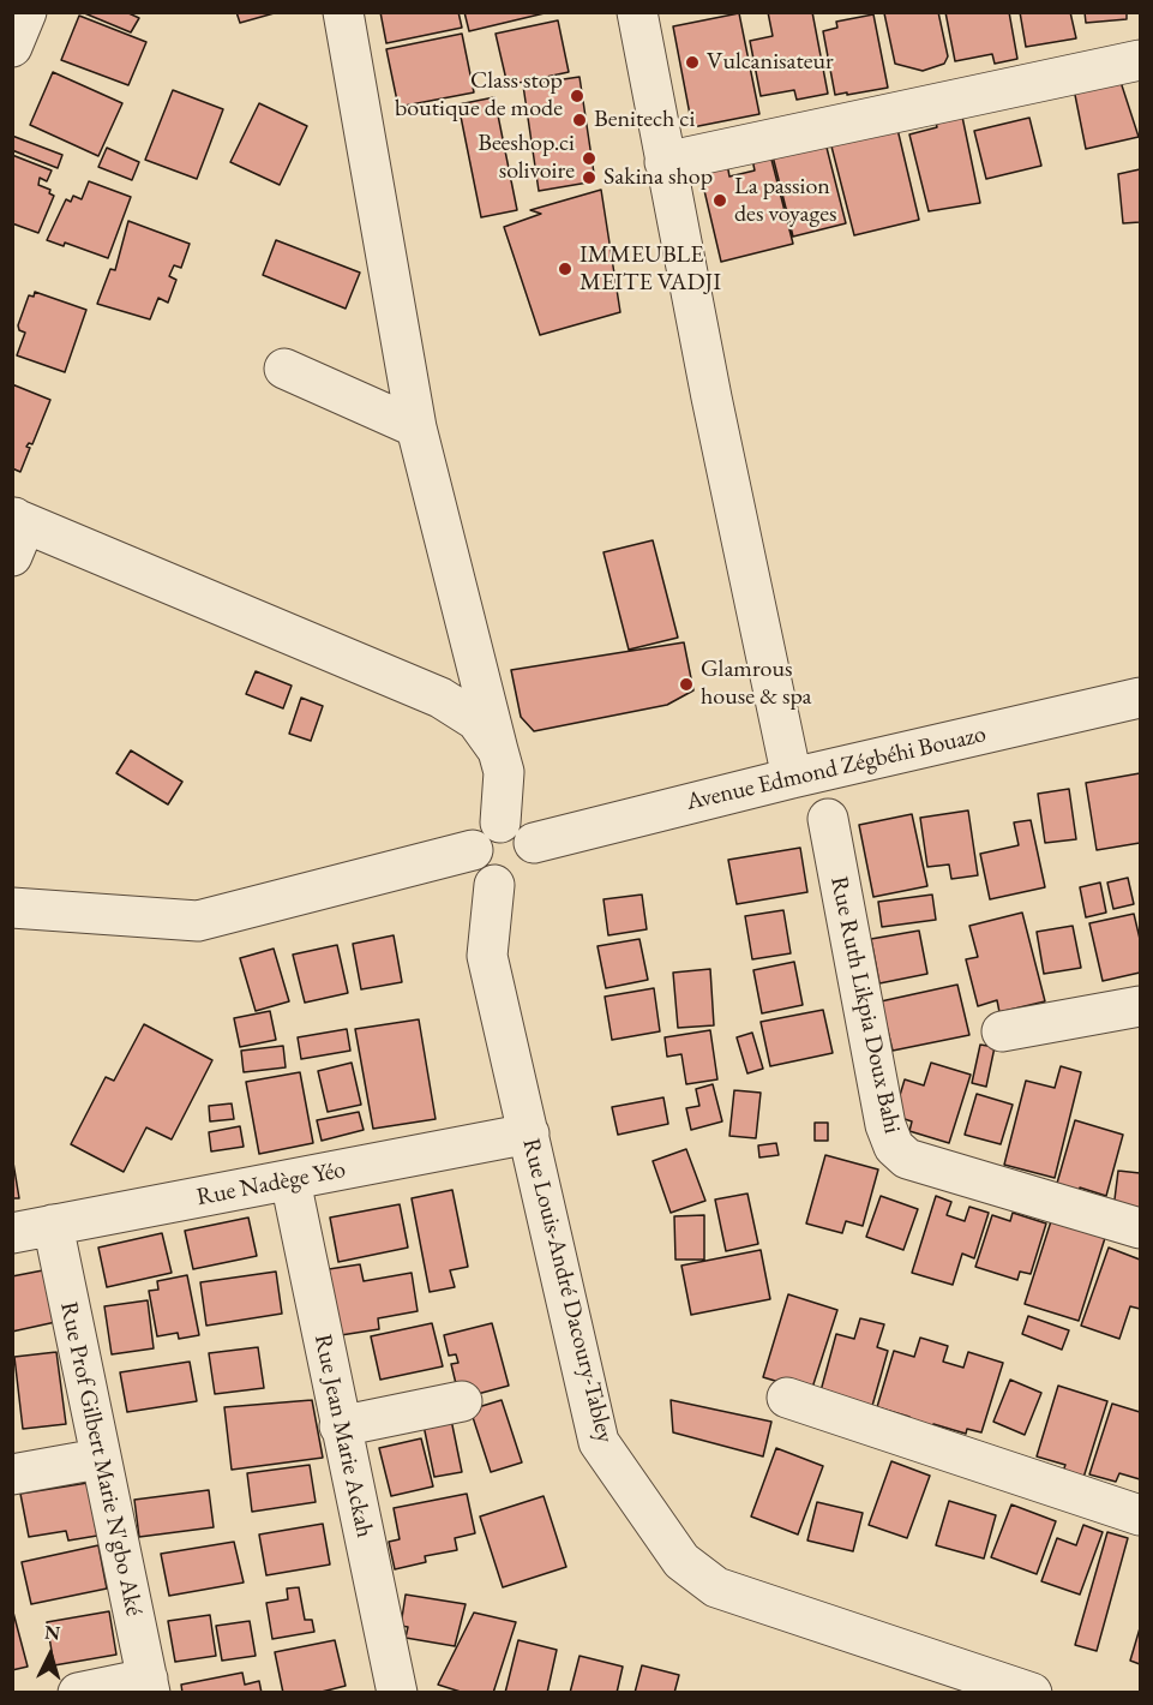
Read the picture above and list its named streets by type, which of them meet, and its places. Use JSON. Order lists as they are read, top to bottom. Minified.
{"streets":{"street":["Avenue Edmond Zégbéhi Bouazo","Rue Ruth Likpia Doux Bahi","Rue Nadège Yéo","Rue Louis-André Dacoury-Tabley","Rue Jean Marie Ackah","Rue Prof Gilbert Marie N'gbo Aké"]},"crossings":[["Avenue Edmond Zégbéhi Bouazo","Rue Louis-André Dacoury-Tabley"],["Rue Nadège Yéo","Rue Louis-André Dacoury-Tabley"],["Rue Nadège Yéo","Rue Jean Marie Ackah"],["Rue Nadège Yéo","Rue Prof Gilbert Marie N'gbo Aké"]],"places":["Vulcanisateur","Class stop boutique de mode","Benitech ci","Beeshop.ci solivoire","Sakina shop","La passion des voyages","IMMEUBLE MEITE VADJI","Glamrous house & spa"],"north":"top"}
